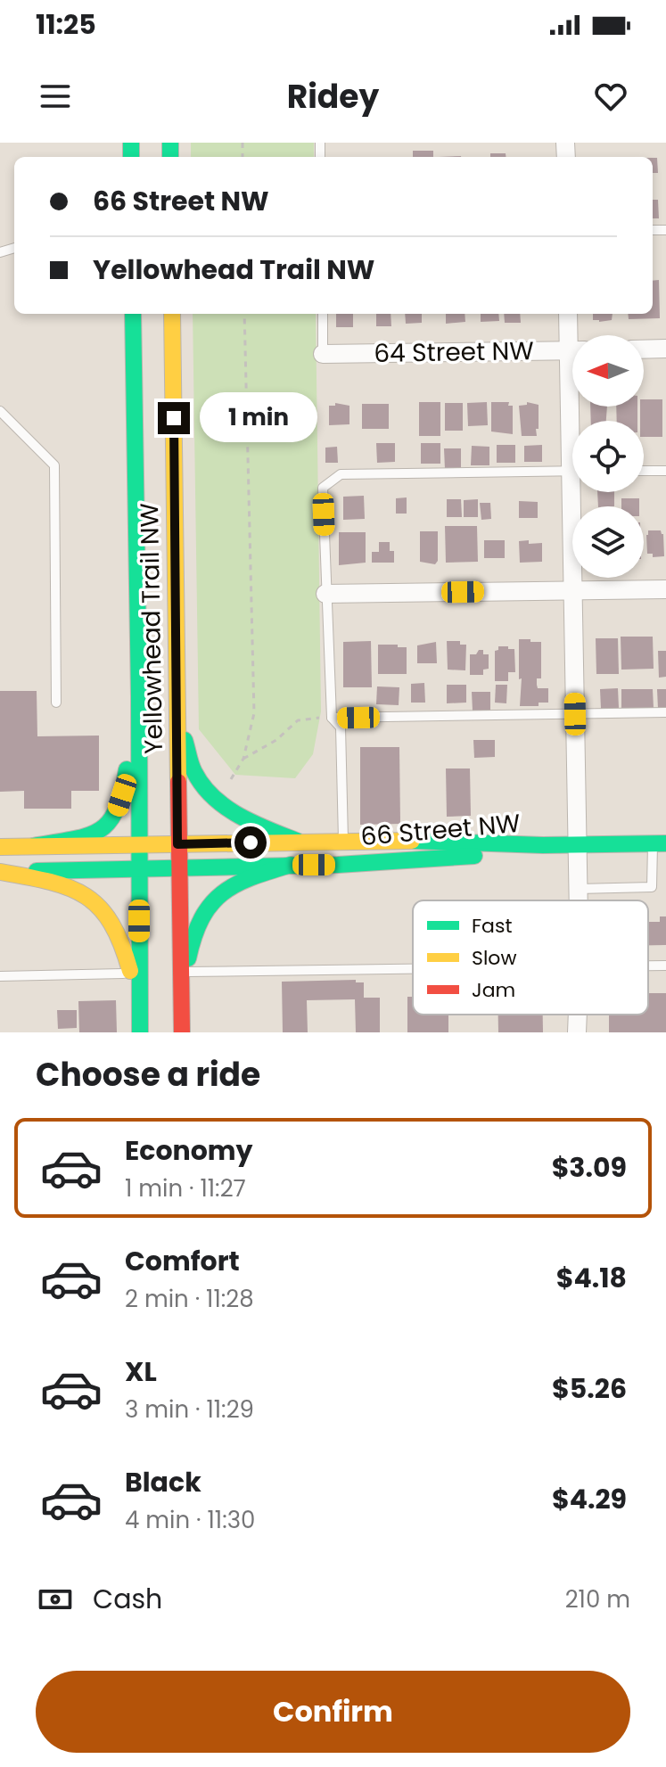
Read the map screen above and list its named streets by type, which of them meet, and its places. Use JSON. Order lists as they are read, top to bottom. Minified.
{"streets":{"main road":["Yellowhead Trail NW","66 Street NW"],"street":["64 Street NW"]},"crossings":[["Yellowhead Trail NW","66 Street NW"]],"legend":["Fast","Slow","Jam"],"north":"left","page":{"status":"11:25","header":"Ridey","banner":["66 Street NW","Yellowhead Trail NW"],"bubble":"1 min","heading":"Choose a ride","list":[{"name":"Economy","note":"1 min · 11:27","value":"$3.09"},{"name":"Comfort","note":"2 min · 11:28","value":"$4.18"},{"name":"XL","note":"3 min · 11:29","value":"$5.26"},{"name":"Black","note":"4 min · 11:30","value":"$4.29"}],"pay":["Cash","210 m"],"buttons":"Confirm"}}
